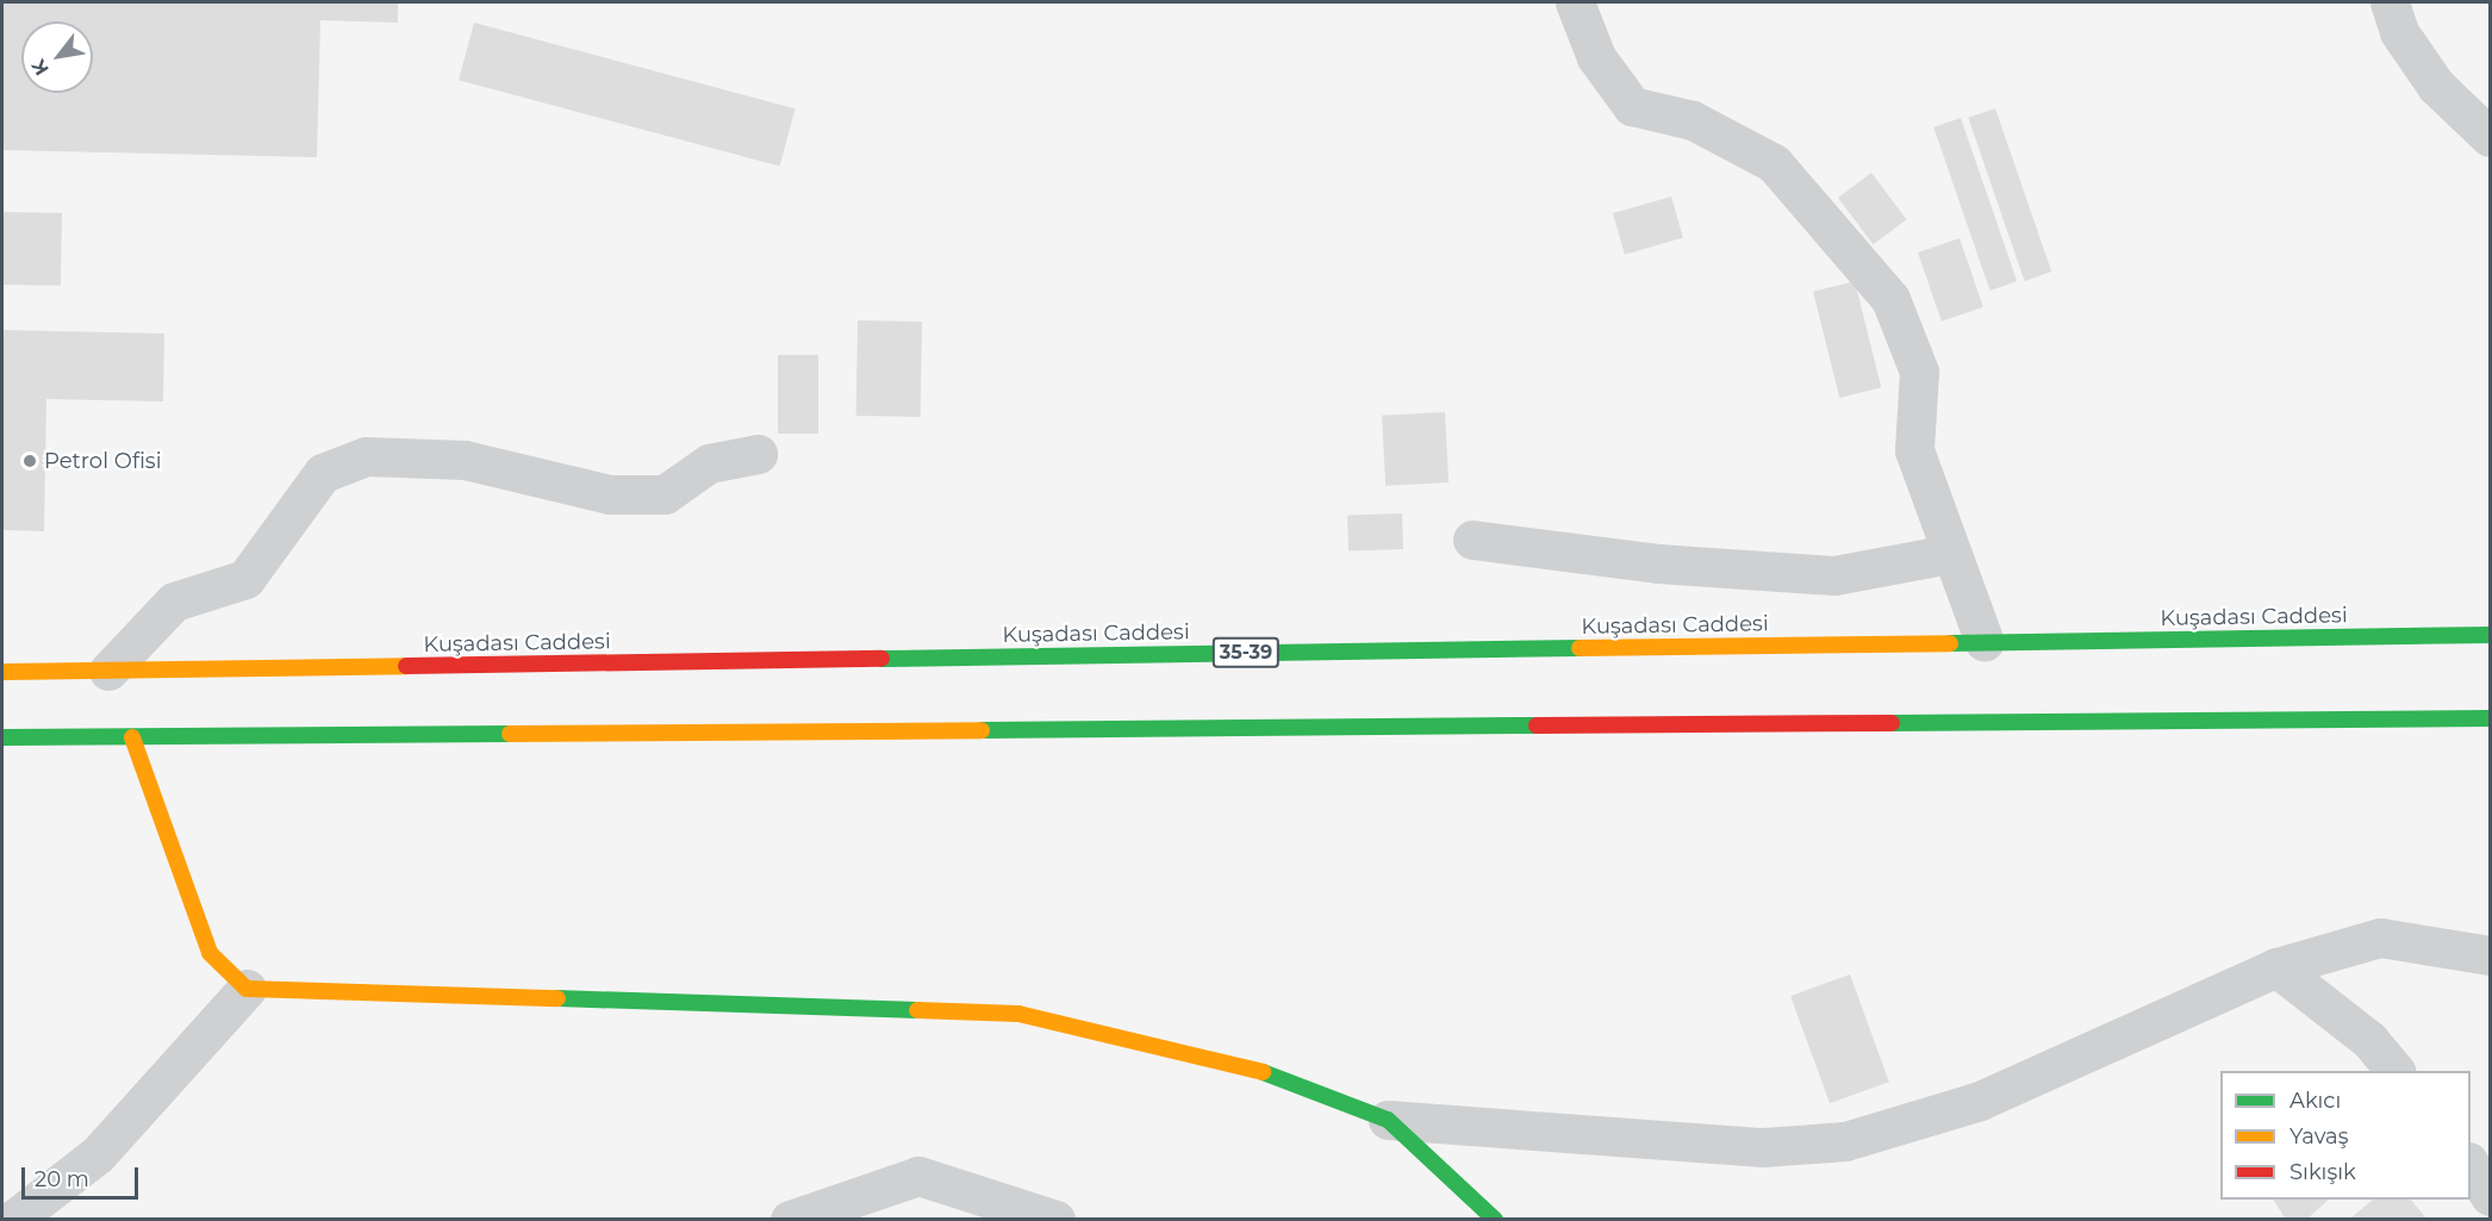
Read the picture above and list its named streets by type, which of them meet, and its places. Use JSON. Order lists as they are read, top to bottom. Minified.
{"streets":{"main road":["Kuşadası Caddesi","35-39"]},"places":["Petrol Ofisi"],"legend":["Akıcı","Yavaş","Sıkışık"],"scale_bar":"20 m","north":"bottom left"}
